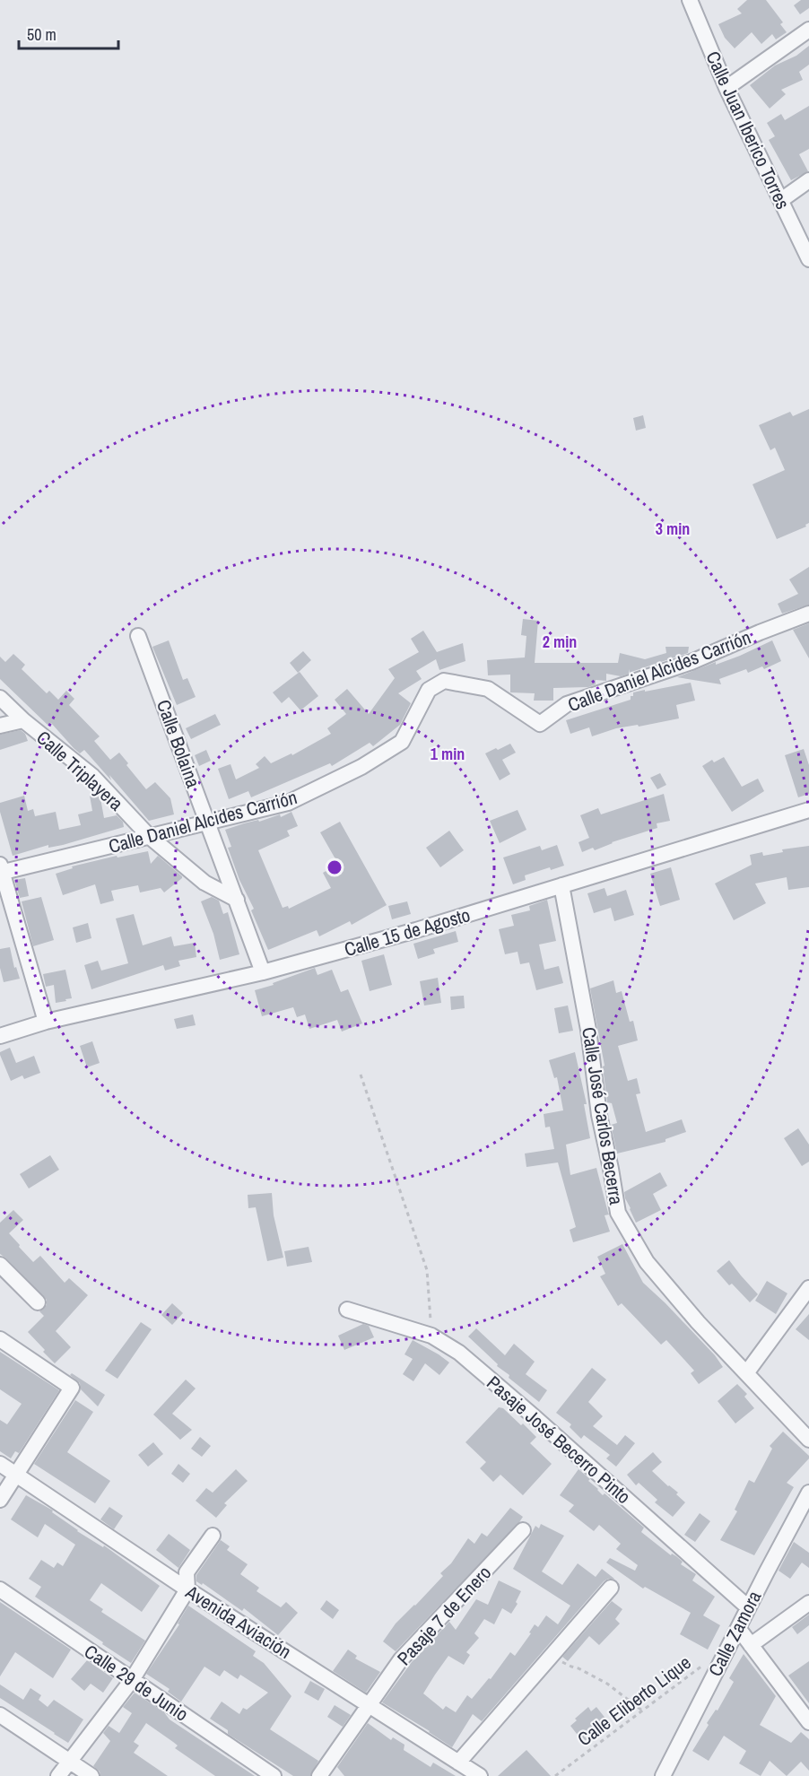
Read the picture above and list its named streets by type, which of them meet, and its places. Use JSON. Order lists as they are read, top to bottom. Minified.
{"streets":{"street":["Calle Juan Iberico Torres","Calle Daniel Alcides Carrión","Calle Bolaina","Calle Triplayera","Calle 15 de Agosto","Calle José Carlos Becerra","Pasaje José Becerro Pinto","Pasaje 7 de Enero","Avenida Aviación","Calle Zamora","Calle 29 de Junio"],"path":["Calle Eliberto Lique"]},"crossings":[["Calle Daniel Alcides Carrión","Calle Bolaina"],["Calle Daniel Alcides Carrión","Calle Triplayera"],["Calle Bolaina","Calle Triplayera"],["Calle Bolaina","Calle 15 de Agosto"],["Calle 15 de Agosto","Calle José Carlos Becerra"],["Pasaje José Becerro Pinto","Calle Zamora"],["Pasaje 7 de Enero","Avenida Aviación"]],"scale_bar":"50 m","rings":["3 min","2 min","1 min"]}
